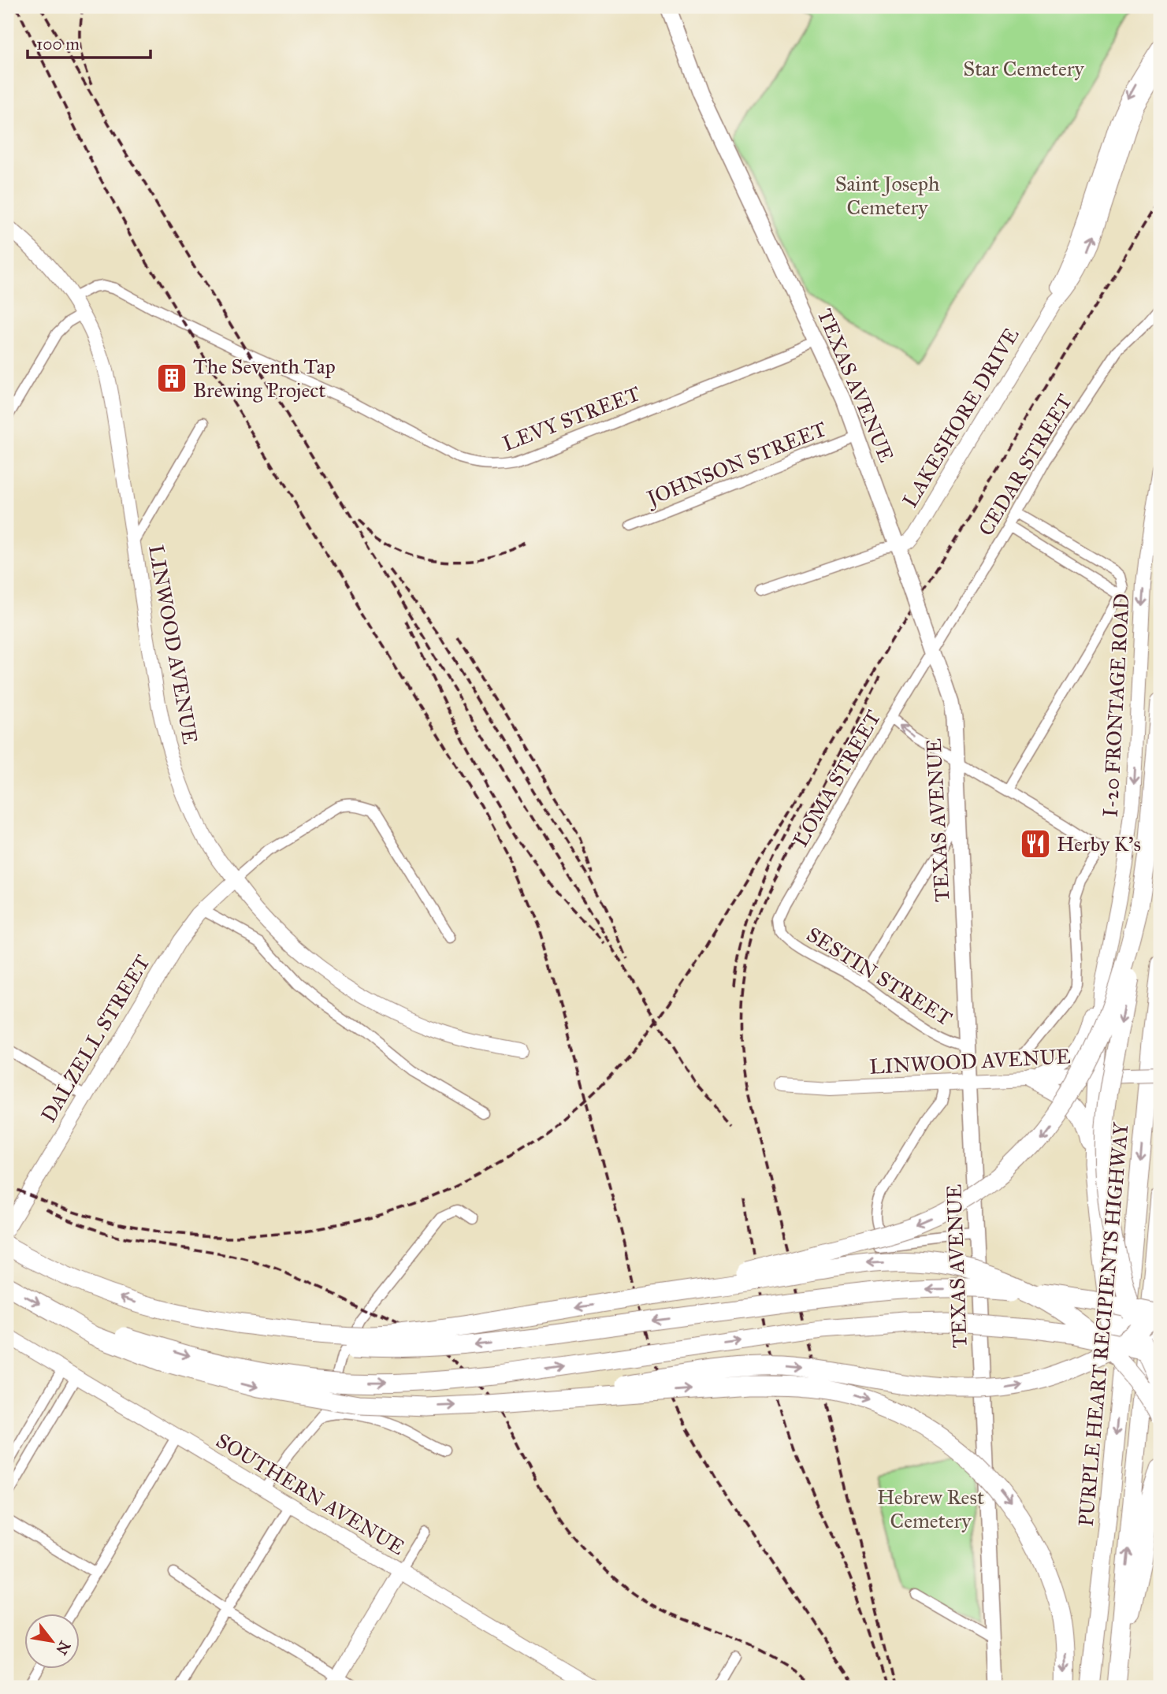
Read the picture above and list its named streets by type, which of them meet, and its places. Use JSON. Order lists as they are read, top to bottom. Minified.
{"streets":{"highway":["PURPLE HEART RECIPIENTS HIGHWAY"],"main road":["TEXAS AVENUE","LAKESHORE DRIVE","LINWOOD AVENUE","I-20 FRONTAGE ROAD","DALZELL STREET","SOUTHERN AVENUE"],"street":["LEVY STREET","JOHNSON STREET","CEDAR STREET","LOMA STREET","SESTIN STREET"]},"crossings":[["TEXAS AVENUE","LAKESHORE DRIVE"],["TEXAS AVENUE","LEVY STREET"],["TEXAS AVENUE","JOHNSON STREET"],["TEXAS AVENUE","CEDAR STREET"],["TEXAS AVENUE","LINWOOD AVENUE"],["TEXAS AVENUE","LOMA STREET"],["TEXAS AVENUE","SESTIN STREET"],["LEVY STREET","LINWOOD AVENUE"],["CEDAR STREET","LOMA STREET"],["LINWOOD AVENUE","I-20 FRONTAGE ROAD"],["LINWOOD AVENUE","DALZELL STREET"],["LOMA STREET","SESTIN STREET"]],"one_way":["I-20 FRONTAGE ROAD"],"parks":["Star Cemetery","Saint Joseph Cemetery","Hebrew Rest Cemetery"],"places":{"building":["The Seventh Tap Brewing Project"],"restaurant":["Herby K's"]},"scale_bar":"100 m","north":"bottom right"}
